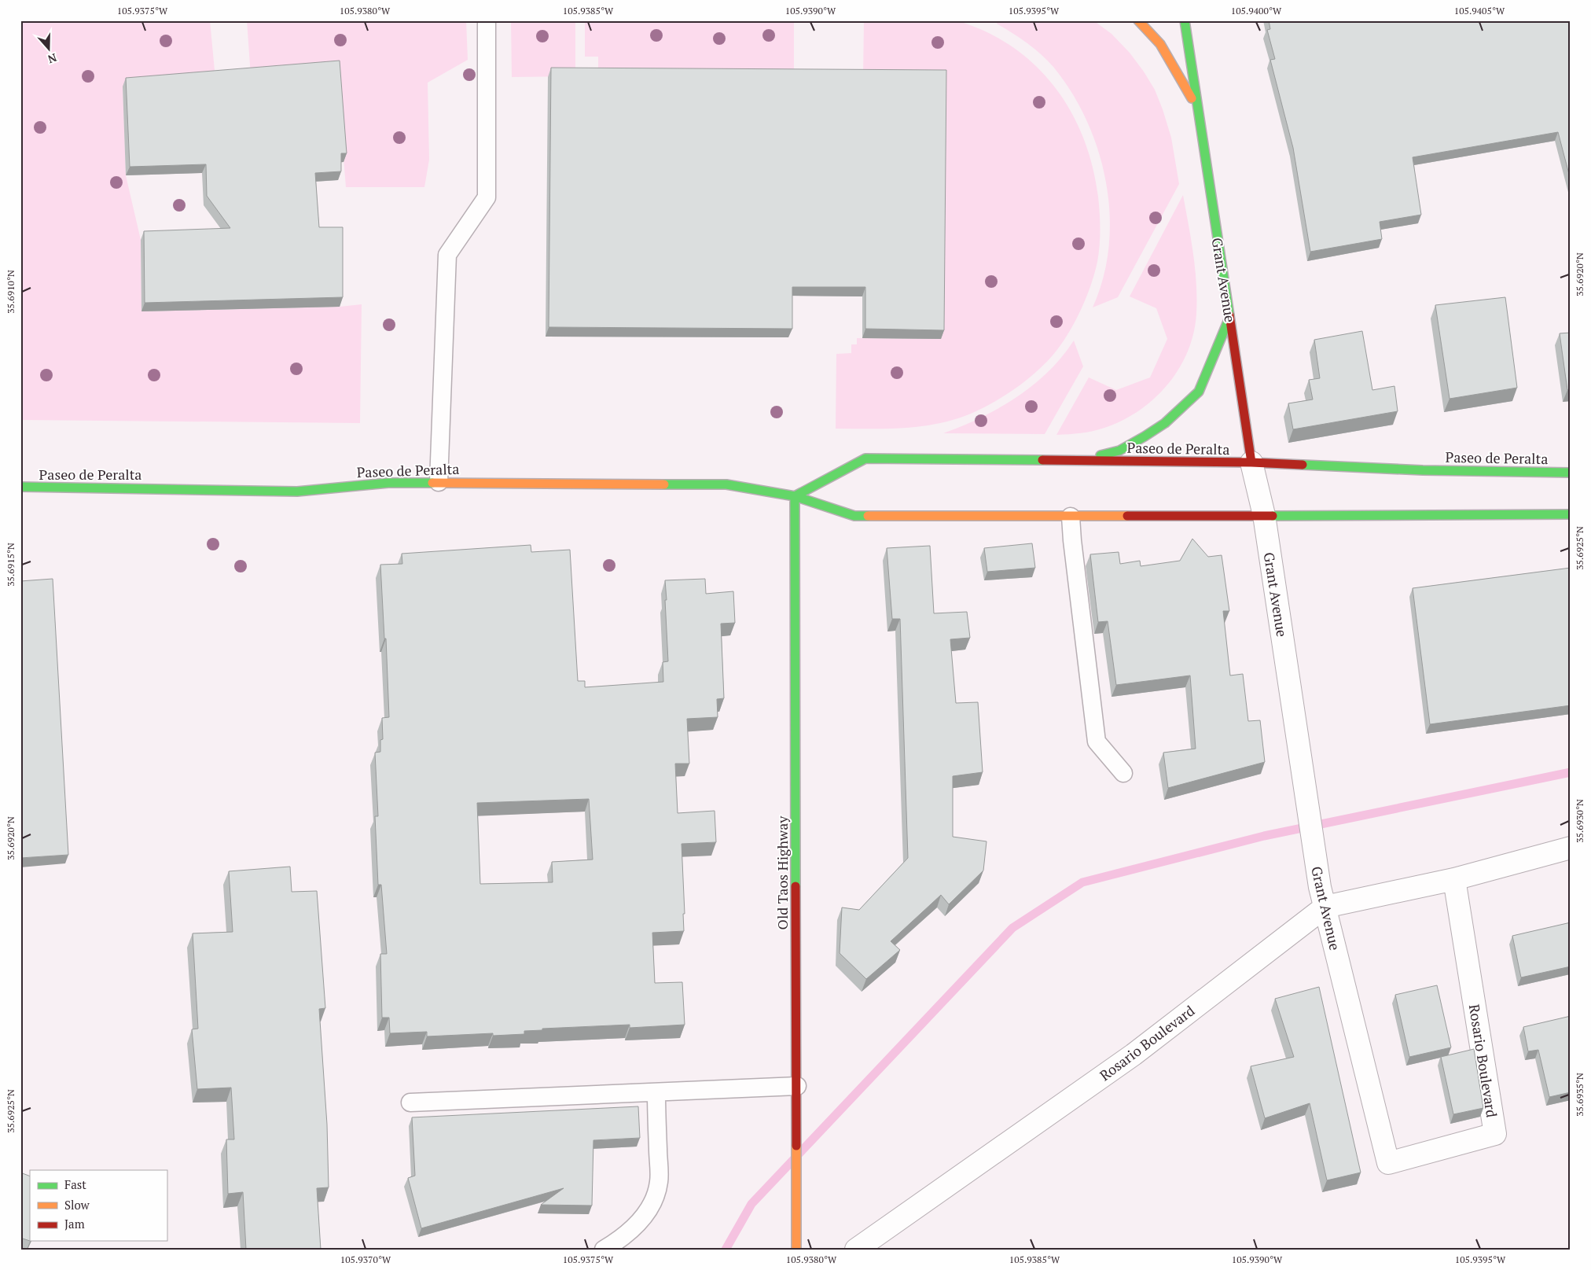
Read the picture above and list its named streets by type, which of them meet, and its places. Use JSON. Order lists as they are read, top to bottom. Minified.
{"streets":{"main road":["Grant Avenue","Paseo de Peralta","Old Taos Highway"],"street":["Rosario Boulevard"]},"crossings":[["Grant Avenue","Paseo de Peralta"],["Grant Avenue","Rosario Boulevard"],["Paseo de Peralta","Old Taos Highway"]],"legend":["Fast","Slow","Jam"],"north":"bottom","coordinates":["105.9375°W","105.9380°W","105.9385°W","105.9390°W","105.9395°W","105.9400°W","105.9405°W","35.6920°N","35.6910°N","35.6925°N","35.6915°N","35.6930°N","35.6935°N","105.9370°W"]}
